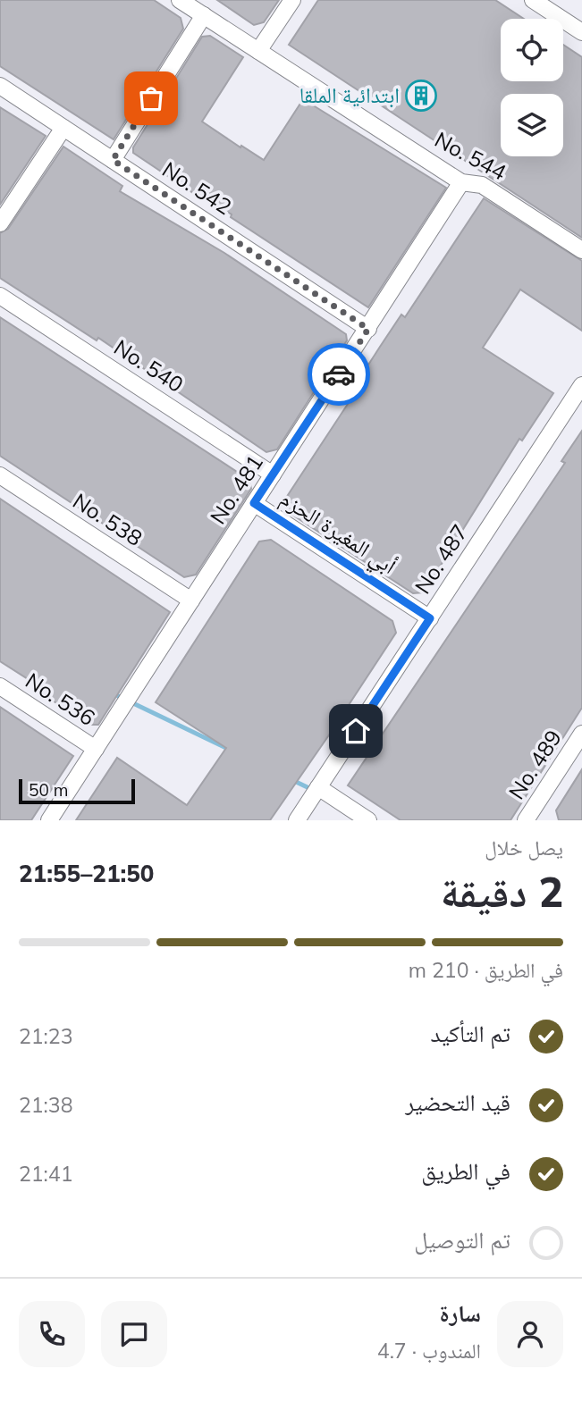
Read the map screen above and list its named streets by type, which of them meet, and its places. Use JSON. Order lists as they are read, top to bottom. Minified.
{"streets":{"street":["No. 544","No. 542","No. 540","No. 481","No. 538","أبي المغيرة الحزم","No. 487","No. 536","No. 489"]},"crossings":[["No. 544","No. 481"],["No. 542","No. 481"],["No. 540","No. 481"],["No. 481","No. 538"],["No. 481","أبي المغيرة الحزم"],["No. 481","No. 536"],["أبي المغيرة الحزم","No. 487"]],"places":{"building":["ابتدائية الملقا"]},"scale_bar":"50 m","page":{"scale":"50 m","heading":["2 دقيقة","يصل خلال","21:50–21:55"],"panel":["سارة","المندوب · 4.7"],"bar":"في الطريق · 210 m","list":[["تم التأكيد","21:23"],["قيد التحضير","21:38"],["في الطريق","21:41"],"تم التوصيل"]}}
